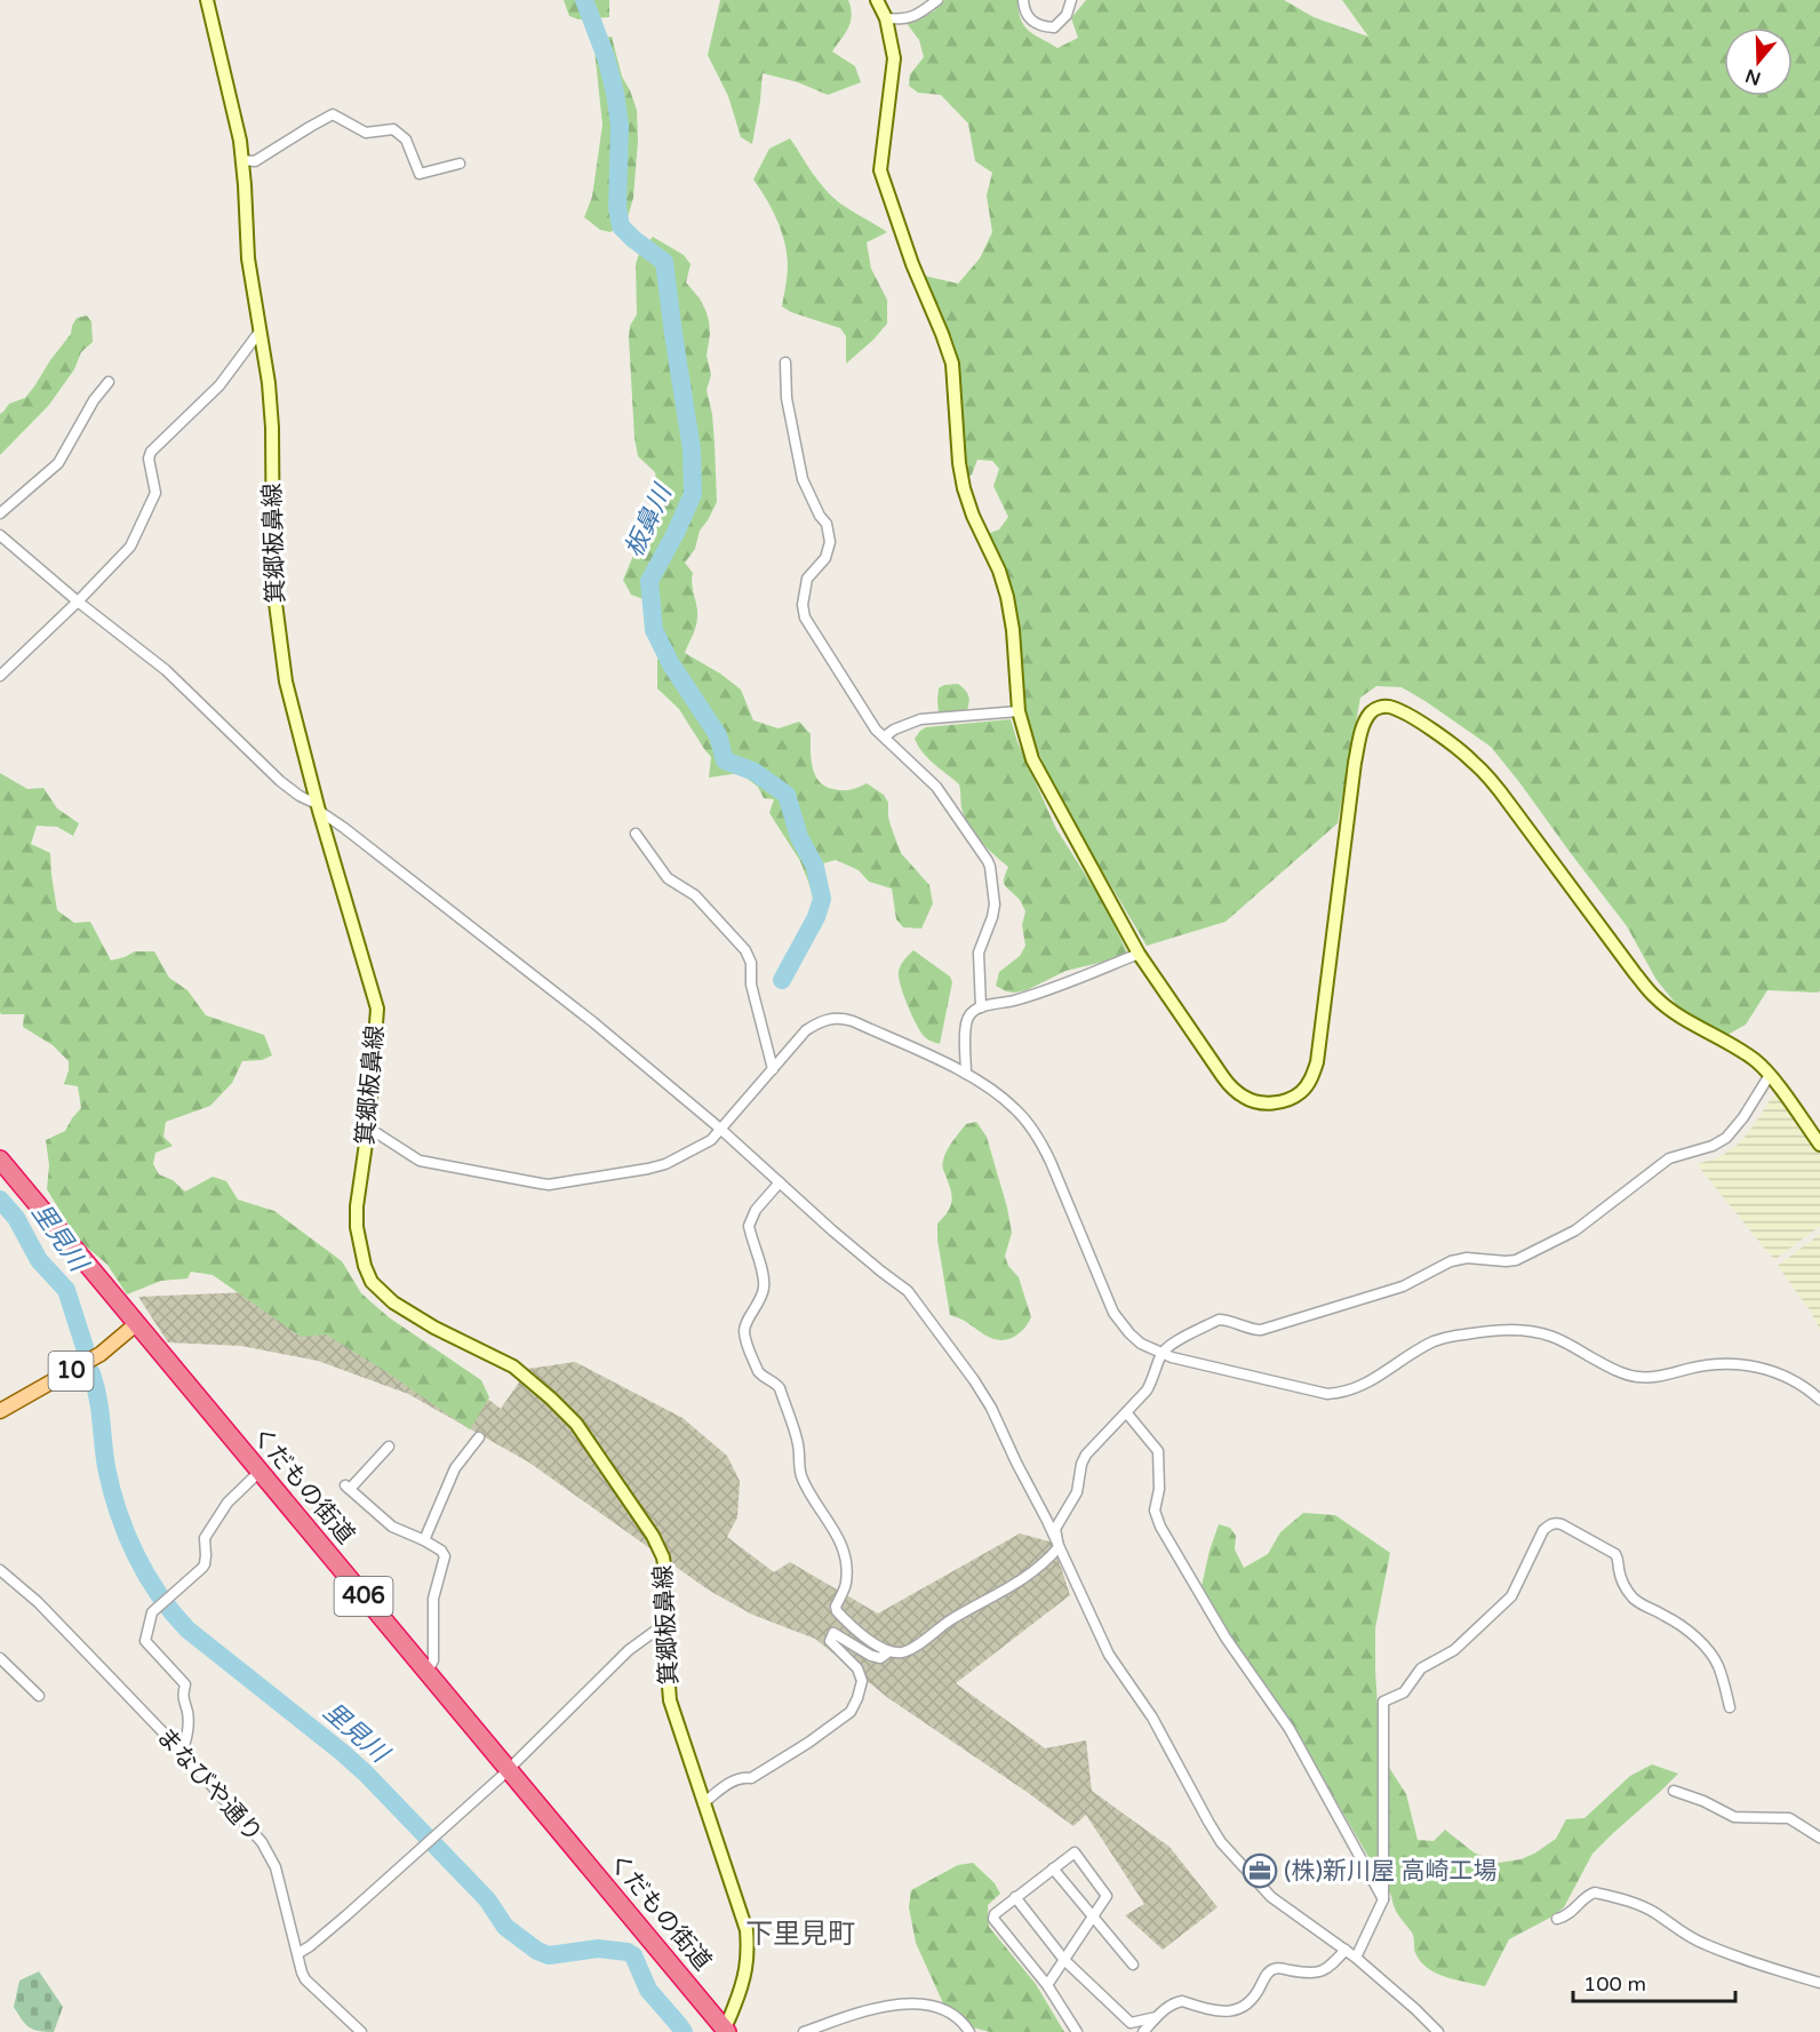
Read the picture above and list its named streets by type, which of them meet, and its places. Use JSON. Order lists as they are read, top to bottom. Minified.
{"streets":{"highway":["くだもの街道","406"],"main road":["10"],"street":["箕郷板鼻線","まなびや通り"]},"crossings":[["箕郷板鼻線","くだもの街道"],["10","くだもの街道"]],"districts":["下里見町"],"water":["板鼻川","里見川"],"places":{"office":["(株)新川屋 高崎工場"]},"scale_bar":"100 m","north":"bottom"}
